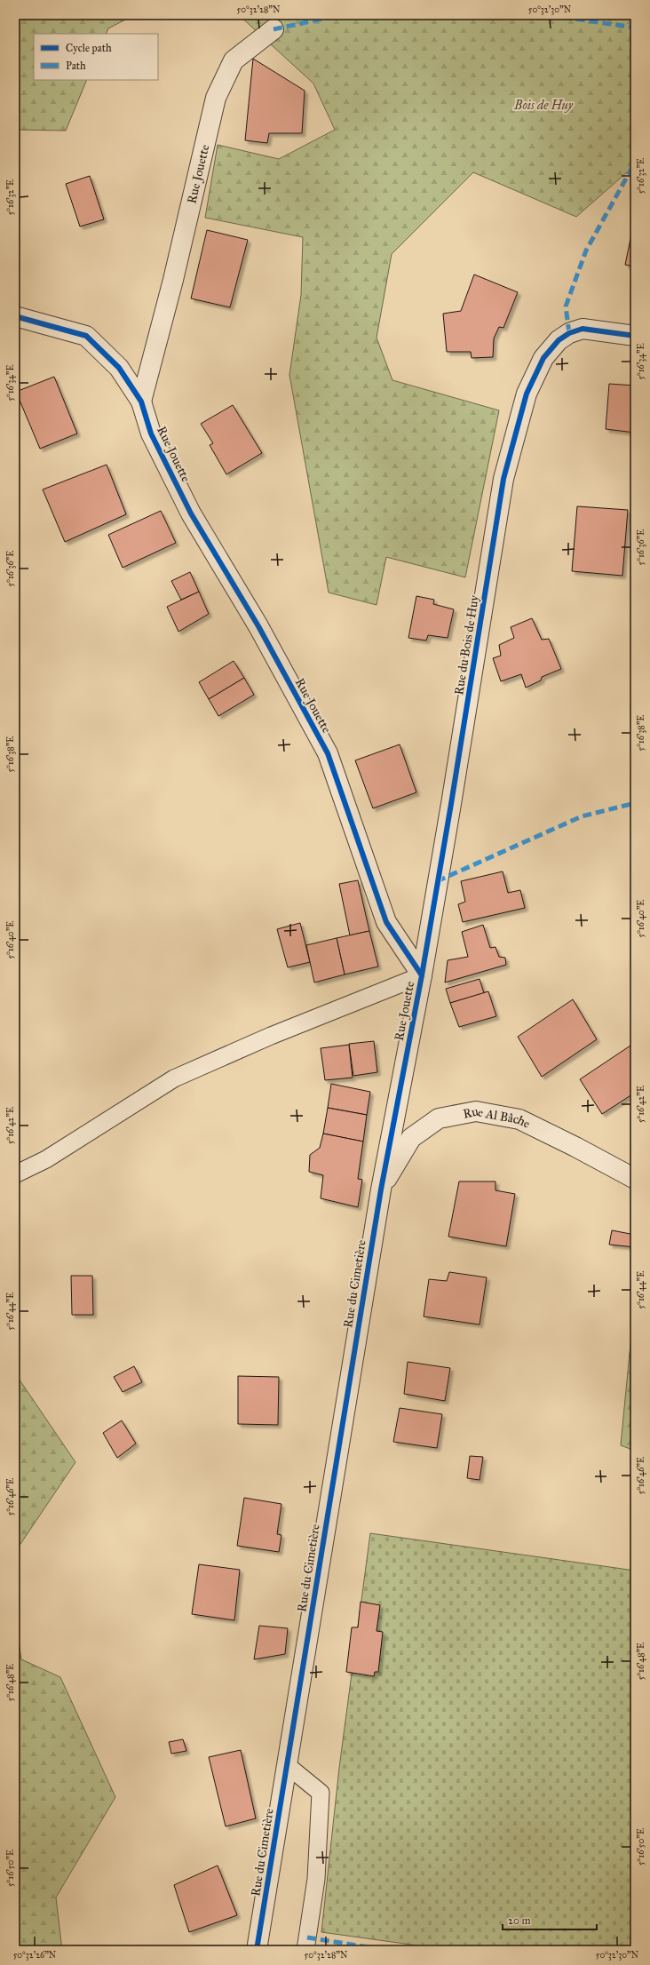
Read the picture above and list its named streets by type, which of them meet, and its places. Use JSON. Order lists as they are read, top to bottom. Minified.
{"streets":{"street":["Rue Jouette","Rue du Bois de Huy","Rue Al Bâche","Rue du Cimetière"]},"crossings":[["Rue Jouette","Rue du Bois de Huy"],["Rue Jouette","Rue Al Bâche"],["Rue Jouette","Rue du Cimetière"],["Rue Al Bâche","Rue du Cimetière"]],"parks":["Bois de Huy"],"legend":["Cycle path","Path"],"scale_bar":"20 m","coordinates":["50°32'28\"N","50°32'30\"N","5°16'32\"E","5°16'34\"E","5°16'36\"E","5°16'38\"E","5°16'40\"E","5°16'42\"E","5°16'44\"E","5°16'46\"E","5°16'48\"E","5°16'50\"E","50°32'26\"N"]}
